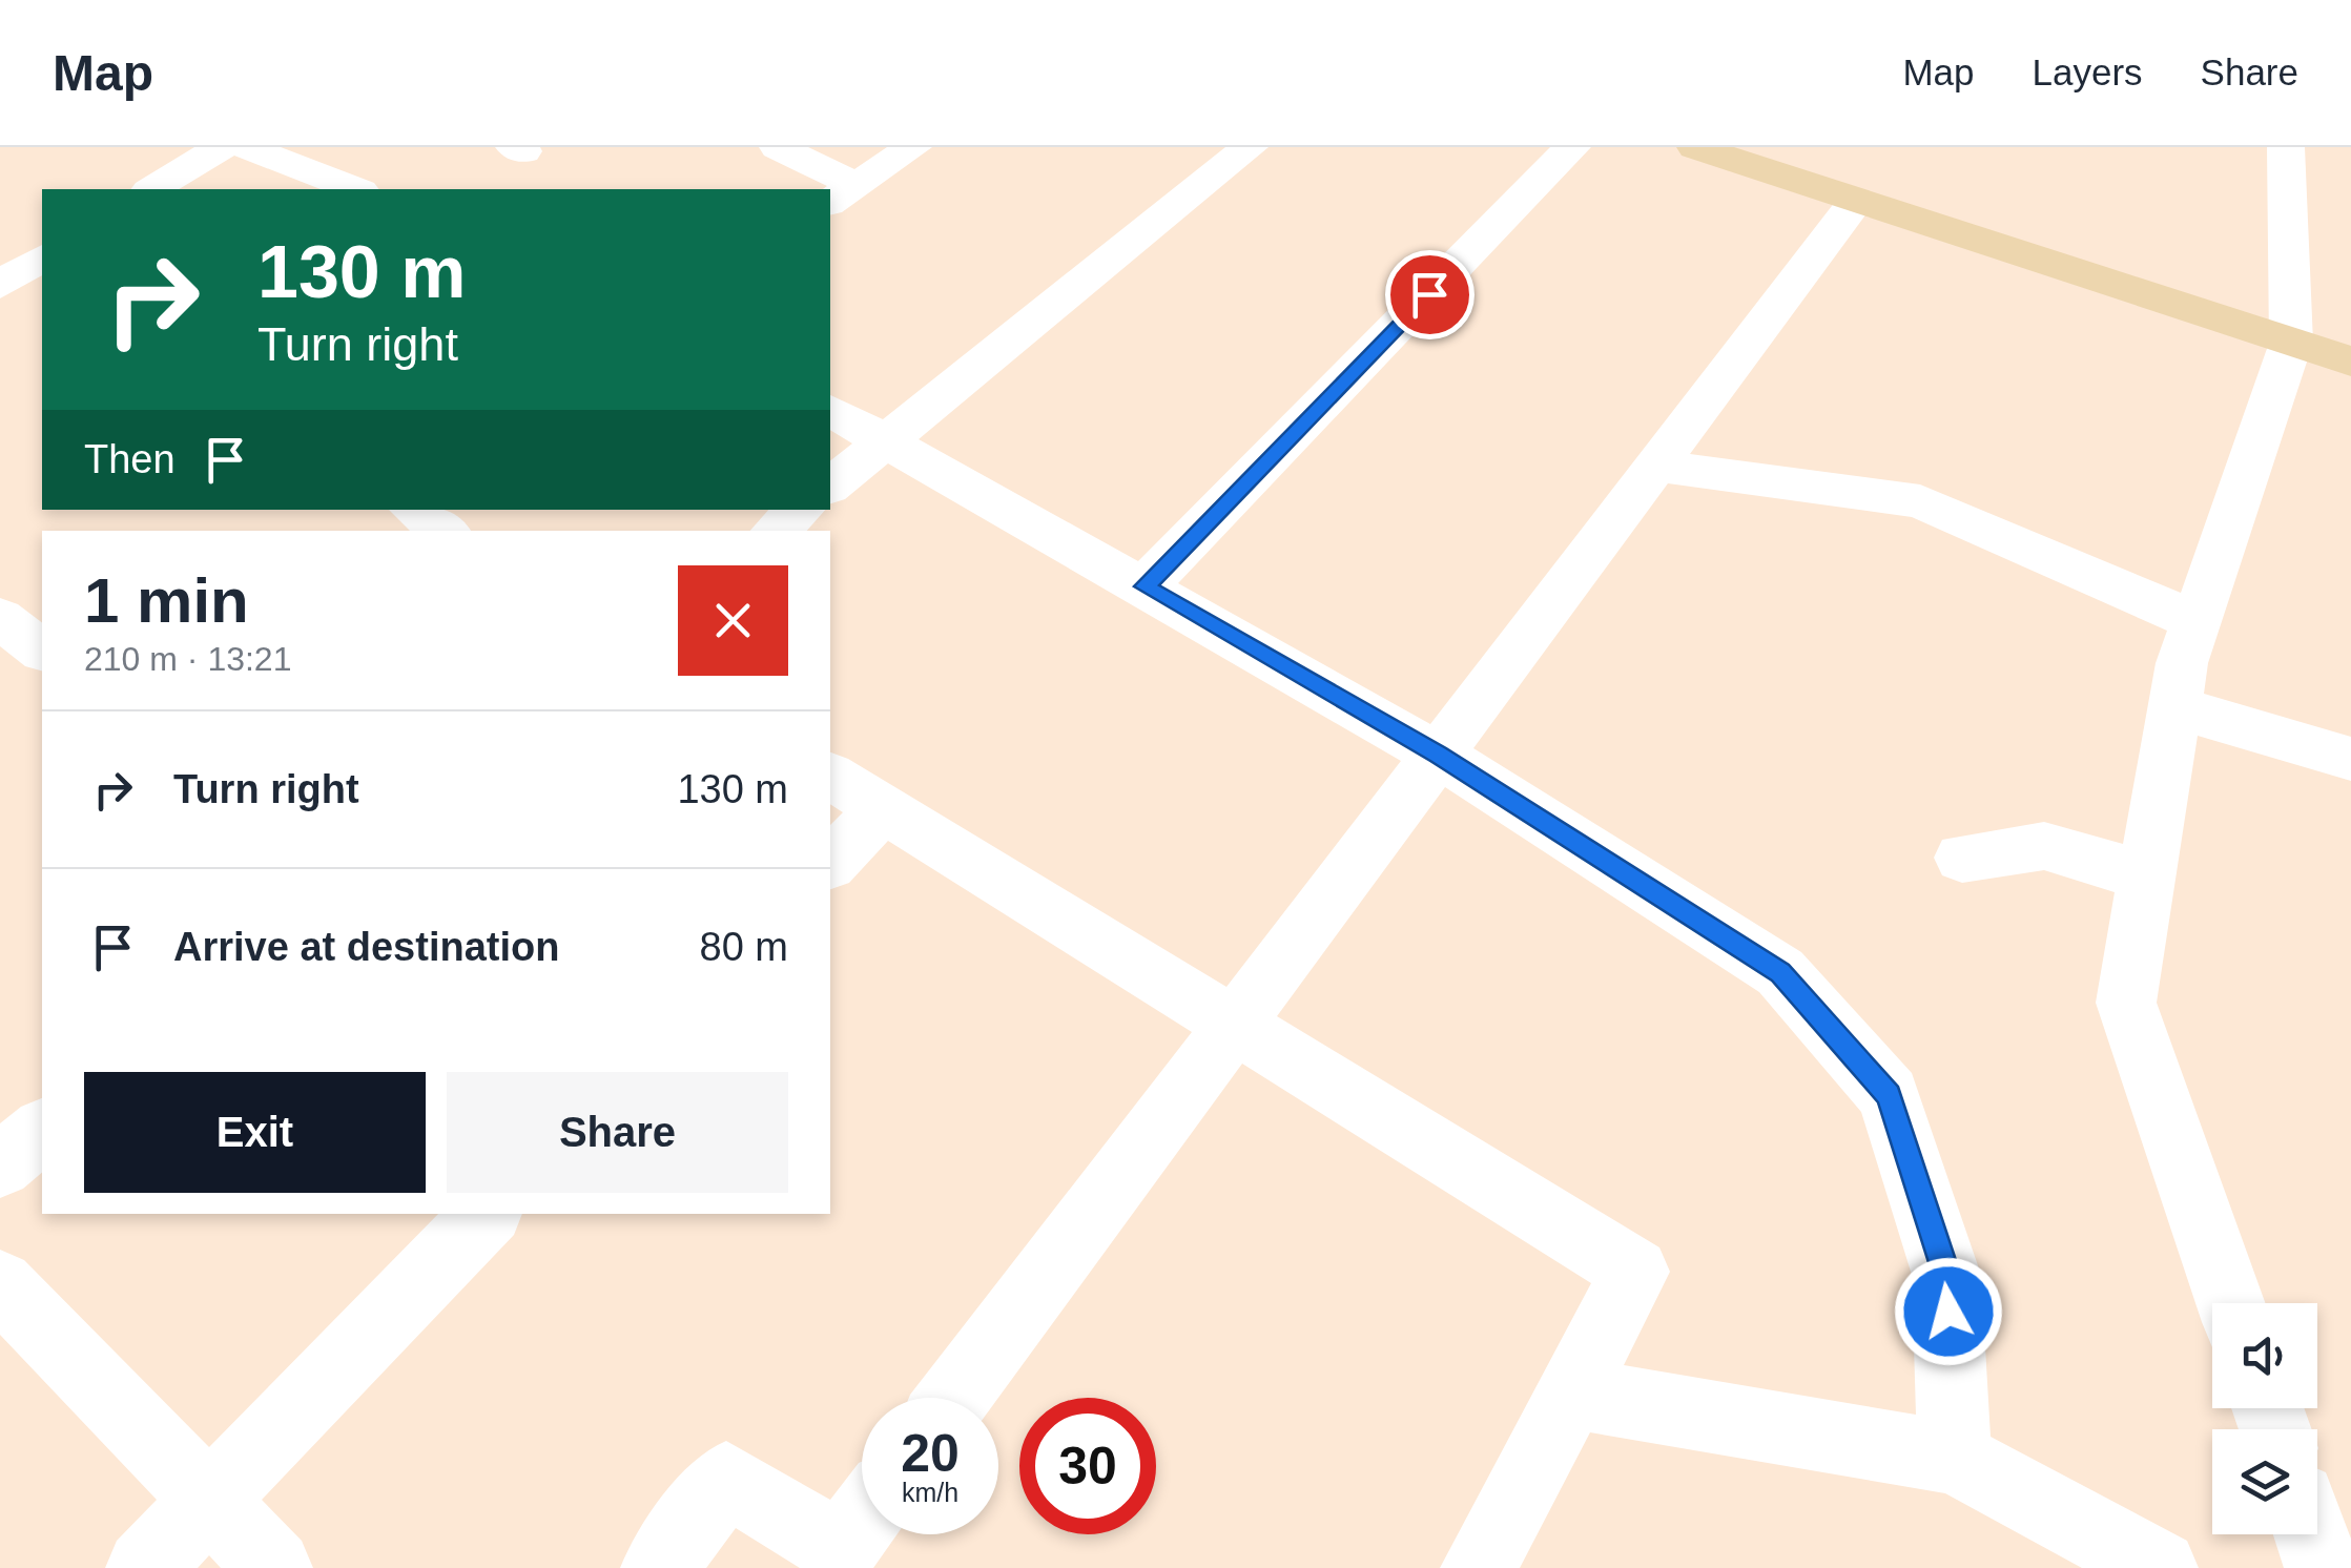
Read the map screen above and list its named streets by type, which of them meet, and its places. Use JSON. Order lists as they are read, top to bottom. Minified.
{"page":{"header":"Map","nav":["Map","Layers","Share"],"turn":["130 m","Turn right"],"then":"Then","heading":["1 min","210 m · 13:21"],"list":[{"name":"Turn right","value":"130 m"},{"name":"Arrive at destination","value":"80 m"}],"buttons":["Exit","Share"],"speed":"20 km/h","limit":"30"}}
